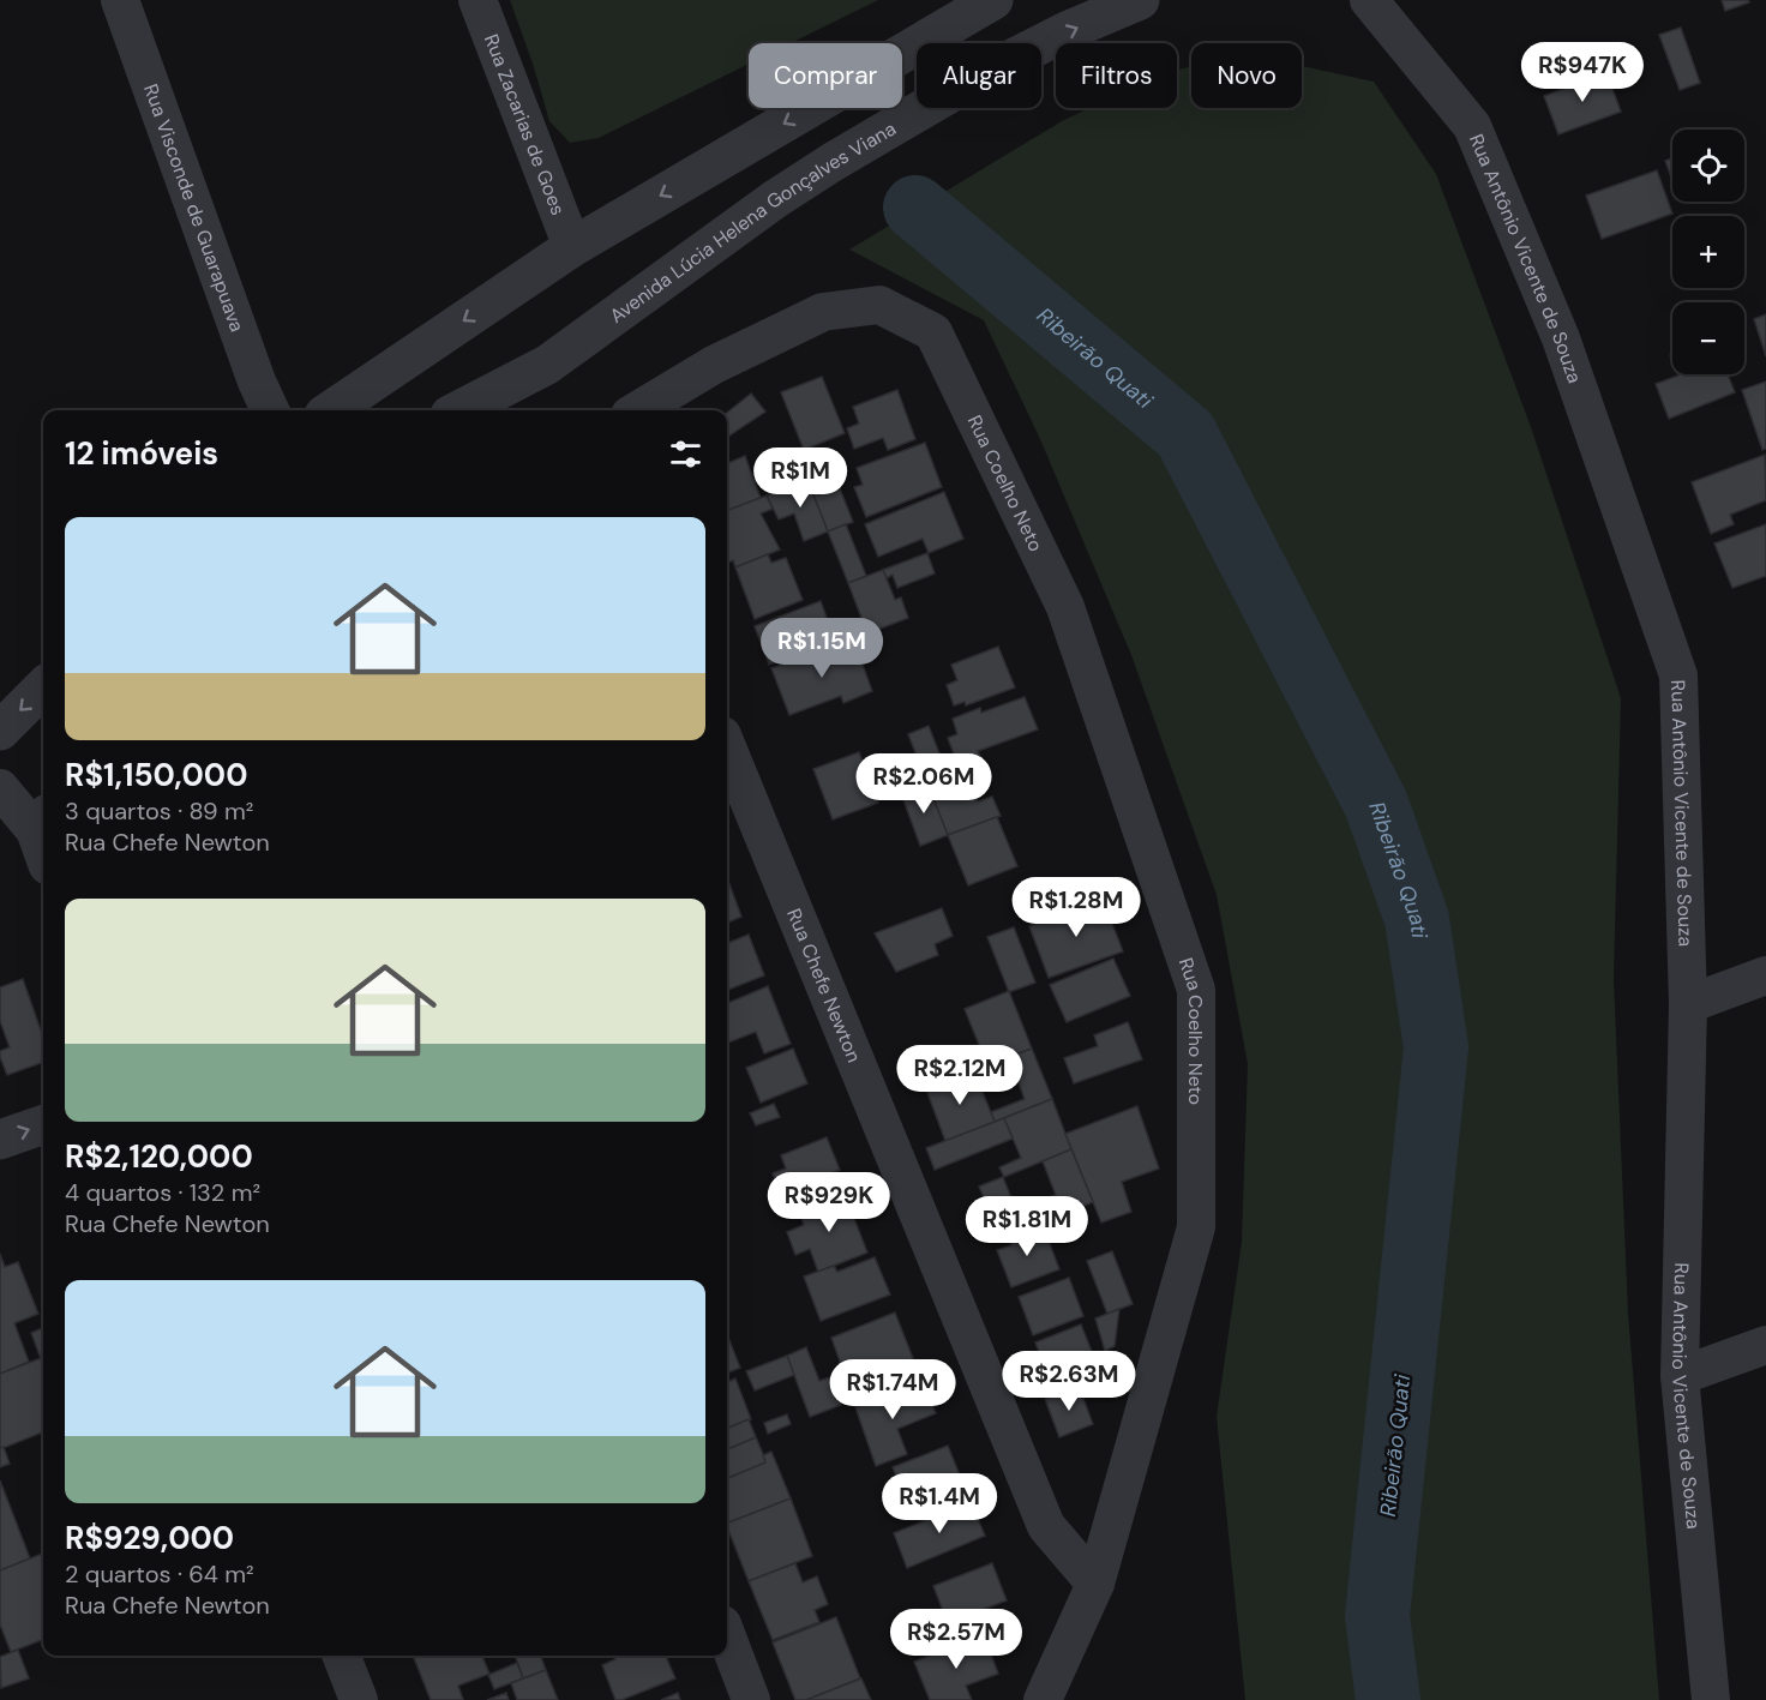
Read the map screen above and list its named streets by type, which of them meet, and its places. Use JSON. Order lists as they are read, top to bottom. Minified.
{"streets":{"street":["Rua Zacarias de Goes","Rua Visconde de Guarapuava","Avenida Lúcia Helena Gonçalves Viana","Rua Antônio Vicente de Souza","Rua Coelho Neto","Rua Chefe Newton"]},"crossings":[["Rua Coelho Neto","Rua Chefe Newton"]],"water":["Ribeirão Quati"],"page":{"price":["R$947K","R$1M","R$1.15M","R$2.06M","R$1.28M","R$2.12M","R$929K","R$1.81M","R$2.63M","R$1.74M","R$1.4M","R$2.57M"],"chip":["Comprar","Alugar","Filtros","Novo"],"map_buttons":["+","−"],"heading":"12 imóveis","list":[{"name":"R$1,150,000","note":"3 quartos · 89 m² · Rua Chefe Newton"},{"name":"R$2,120,000","note":"4 quartos · 132 m² · Rua Chefe Newton"},{"name":"R$929,000","note":"2 quartos · 64 m² · Rua Chefe Newton"}]}}
